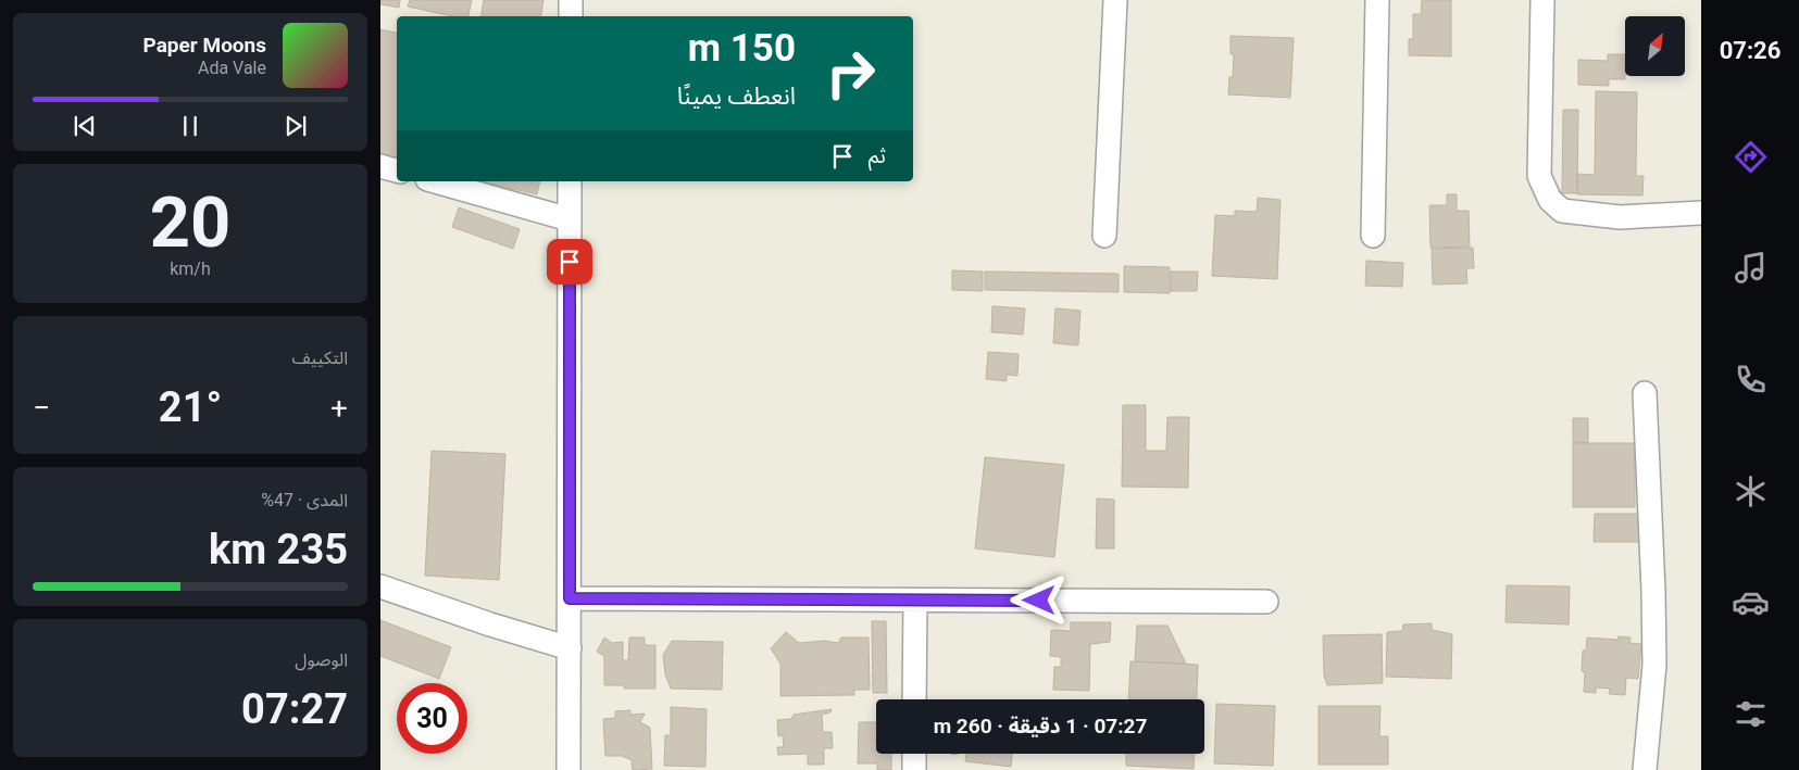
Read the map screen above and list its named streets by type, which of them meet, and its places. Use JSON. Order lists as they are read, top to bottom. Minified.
{"north":"top right","page":{"tabs":"07:26","turn":["150 m","انعطف يمينًا"],"song":["Paper Moons","Ada Vale"],"then":"ثم","tile":[["20","km/h"],"التكييف",["المدى · 47%","235 km"],["الوصول","07:27"]],"heat":["−","21°","+"],"limit":"30","trip":"07:27 · 1 دقيقة · 260 m"}}
